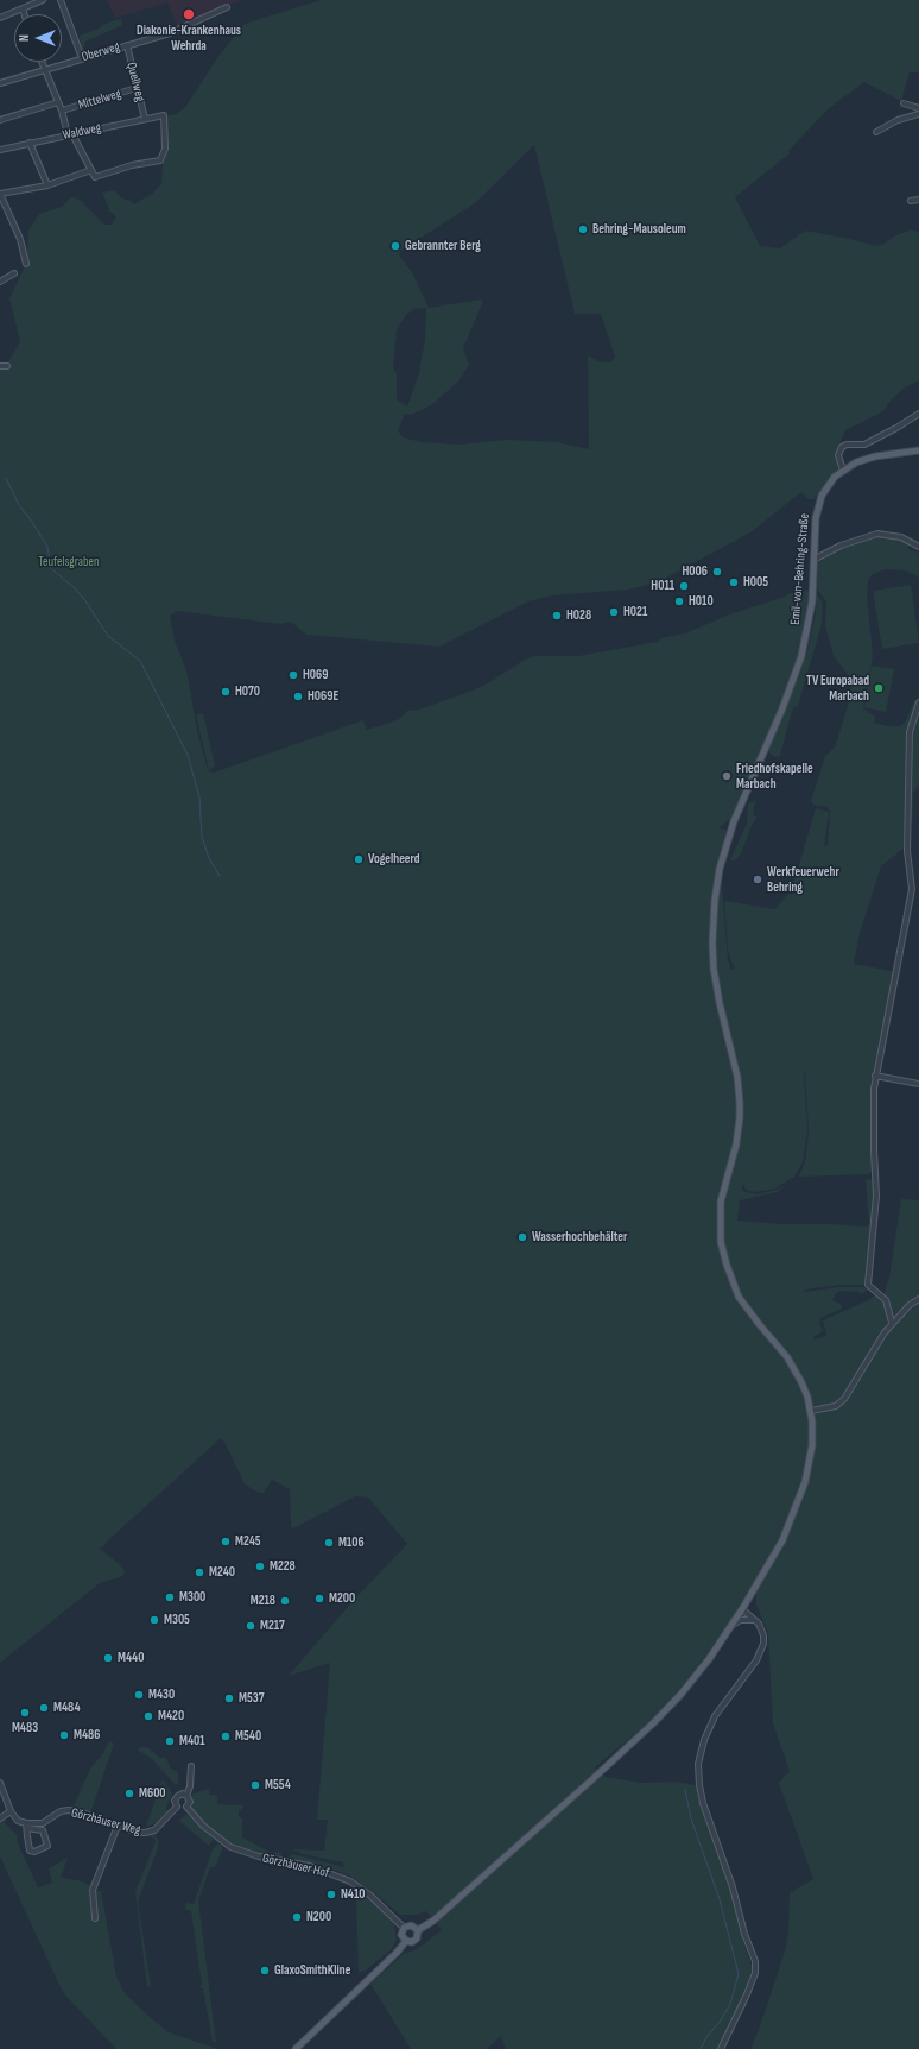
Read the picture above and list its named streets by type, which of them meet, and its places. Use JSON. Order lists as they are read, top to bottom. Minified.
{"streets":{"main road":["Emil-von-Behring-Straße"],"street":["Oberweg","Quellweg","Mittelweg","Waldweg","Görzhäuser Weg","Görzhäuser Hof"]},"crossings":[["Oberweg","Quellweg"],["Quellweg","Mittelweg"],["Quellweg","Waldweg"],["Emil-von-Behring-Straße","Görzhäuser Hof"],["Görzhäuser Weg","Görzhäuser Hof"]],"parks":["Teufelsgraben"],"places":["Diakonie-Krankenhaus Wehrda","Behring-Mausoleum","Gebrannter Berg","H006","H005","H011","H010","H021","H028","H069","TV Europabad Marbach","H070","H069E","Friedhofskapelle Marbach","Vogelheerd","Werkfeuerwehr Behring","Wasserhochbehälter","M245","M106","M228","M240","M300","M200","M218","M305","M217","M440","M430","M537","M484","M483","M420","M486","M540","M401","M554","M600","N410","N200","GlaxoSmithKline"],"north":"left"}
